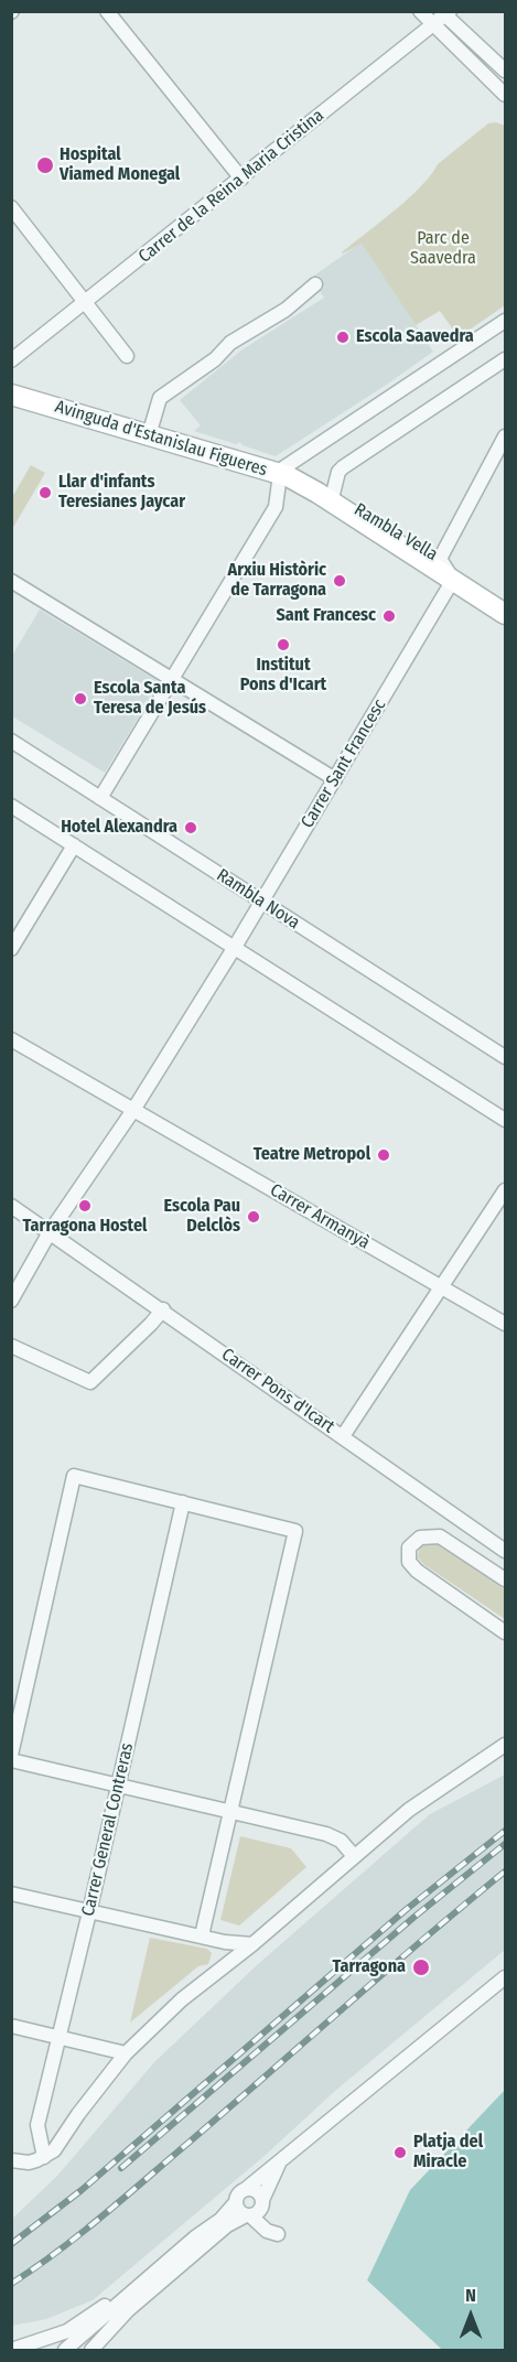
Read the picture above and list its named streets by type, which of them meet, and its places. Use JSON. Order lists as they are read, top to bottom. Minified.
{"streets":{"main road":["Avinguda d'Estanislau Figueres","Rambla Vella"],"street":["Carrer de la Reina Maria Cristina","Carrer Sant Francesc","Rambla Nova","Carrer Armanyà","Carrer Pons d'Icart","Carrer General Contreras"]},"crossings":[["Avinguda d'Estanislau Figueres","Rambla Vella"],["Rambla Vella","Carrer Sant Francesc"],["Carrer Sant Francesc","Rambla Nova"],["Carrer Sant Francesc","Carrer Armanyà"],["Carrer Sant Francesc","Carrer Pons d'Icart"]],"parks":["Parc de Saavedra"],"places":["Hospital Viamed Monegal","Escola Saavedra","Llar d'infants Teresianes Jaycar","Arxiu Històric de Tarragona","Sant Francesc","Institut Pons d'Icart","Escola Santa Teresa de Jesús","Hotel Alexandra","Teatre Metropol","Tarragona Hostel","Escola Pau Delclòs","Tarragona","Platja del Miracle"],"north":"top"}
